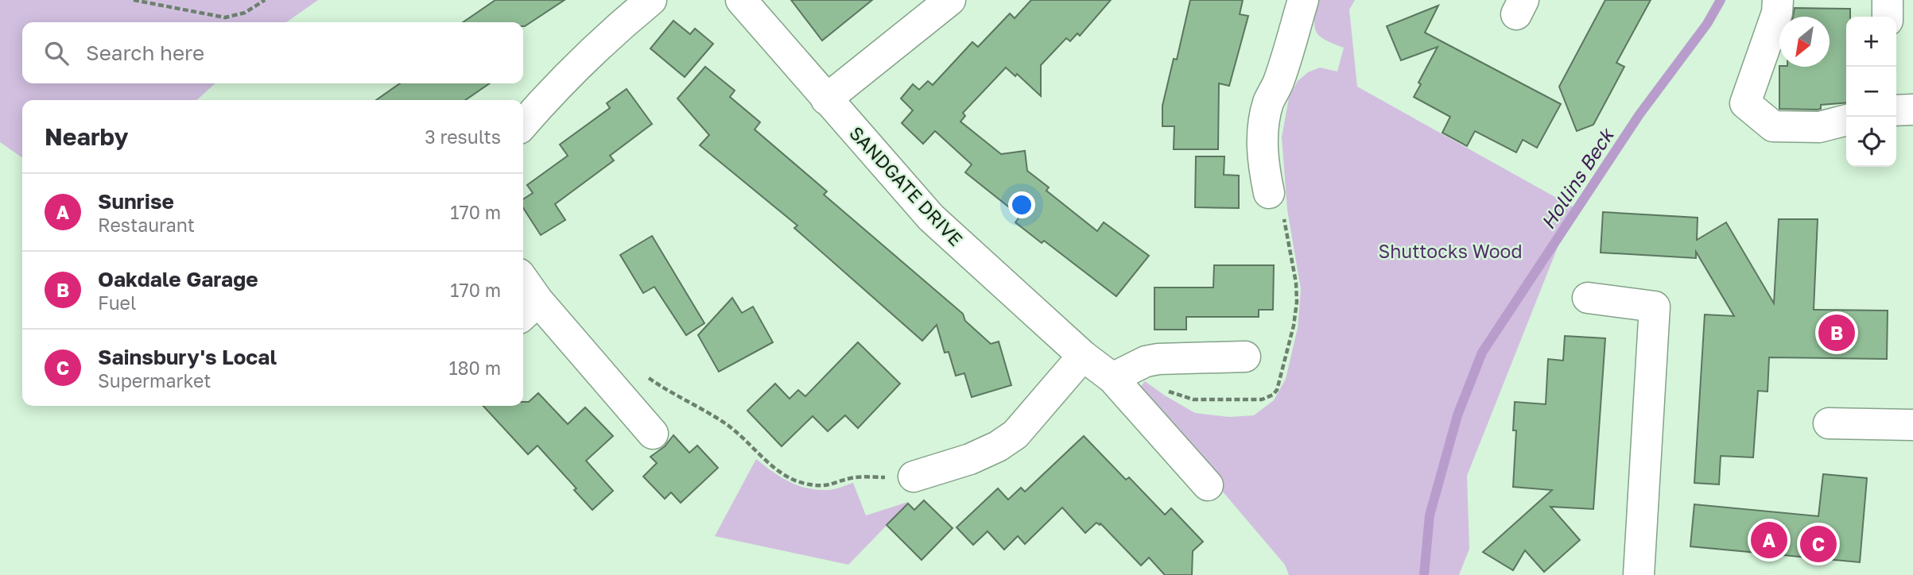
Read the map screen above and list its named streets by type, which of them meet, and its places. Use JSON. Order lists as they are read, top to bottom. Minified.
{"streets":{"street":["SANDGATE DRIVE"]},"water":["Hollins Beck"],"parks":["Shuttocks Wood"],"north":"bottom left","page":{"map_buttons":["+","−"],"search":"Search here","heading":["Nearby","3 results"],"list":[{"mark":"A","name":"Sunrise","note":"Restaurant","value":"170 m"},{"mark":"B","name":"Oakdale Garage","note":"Fuel","value":"170 m"},{"mark":"C","name":"Sainsbury's Local","note":"Supermarket","value":"180 m"}],"pins":["B","A","C"]}}
